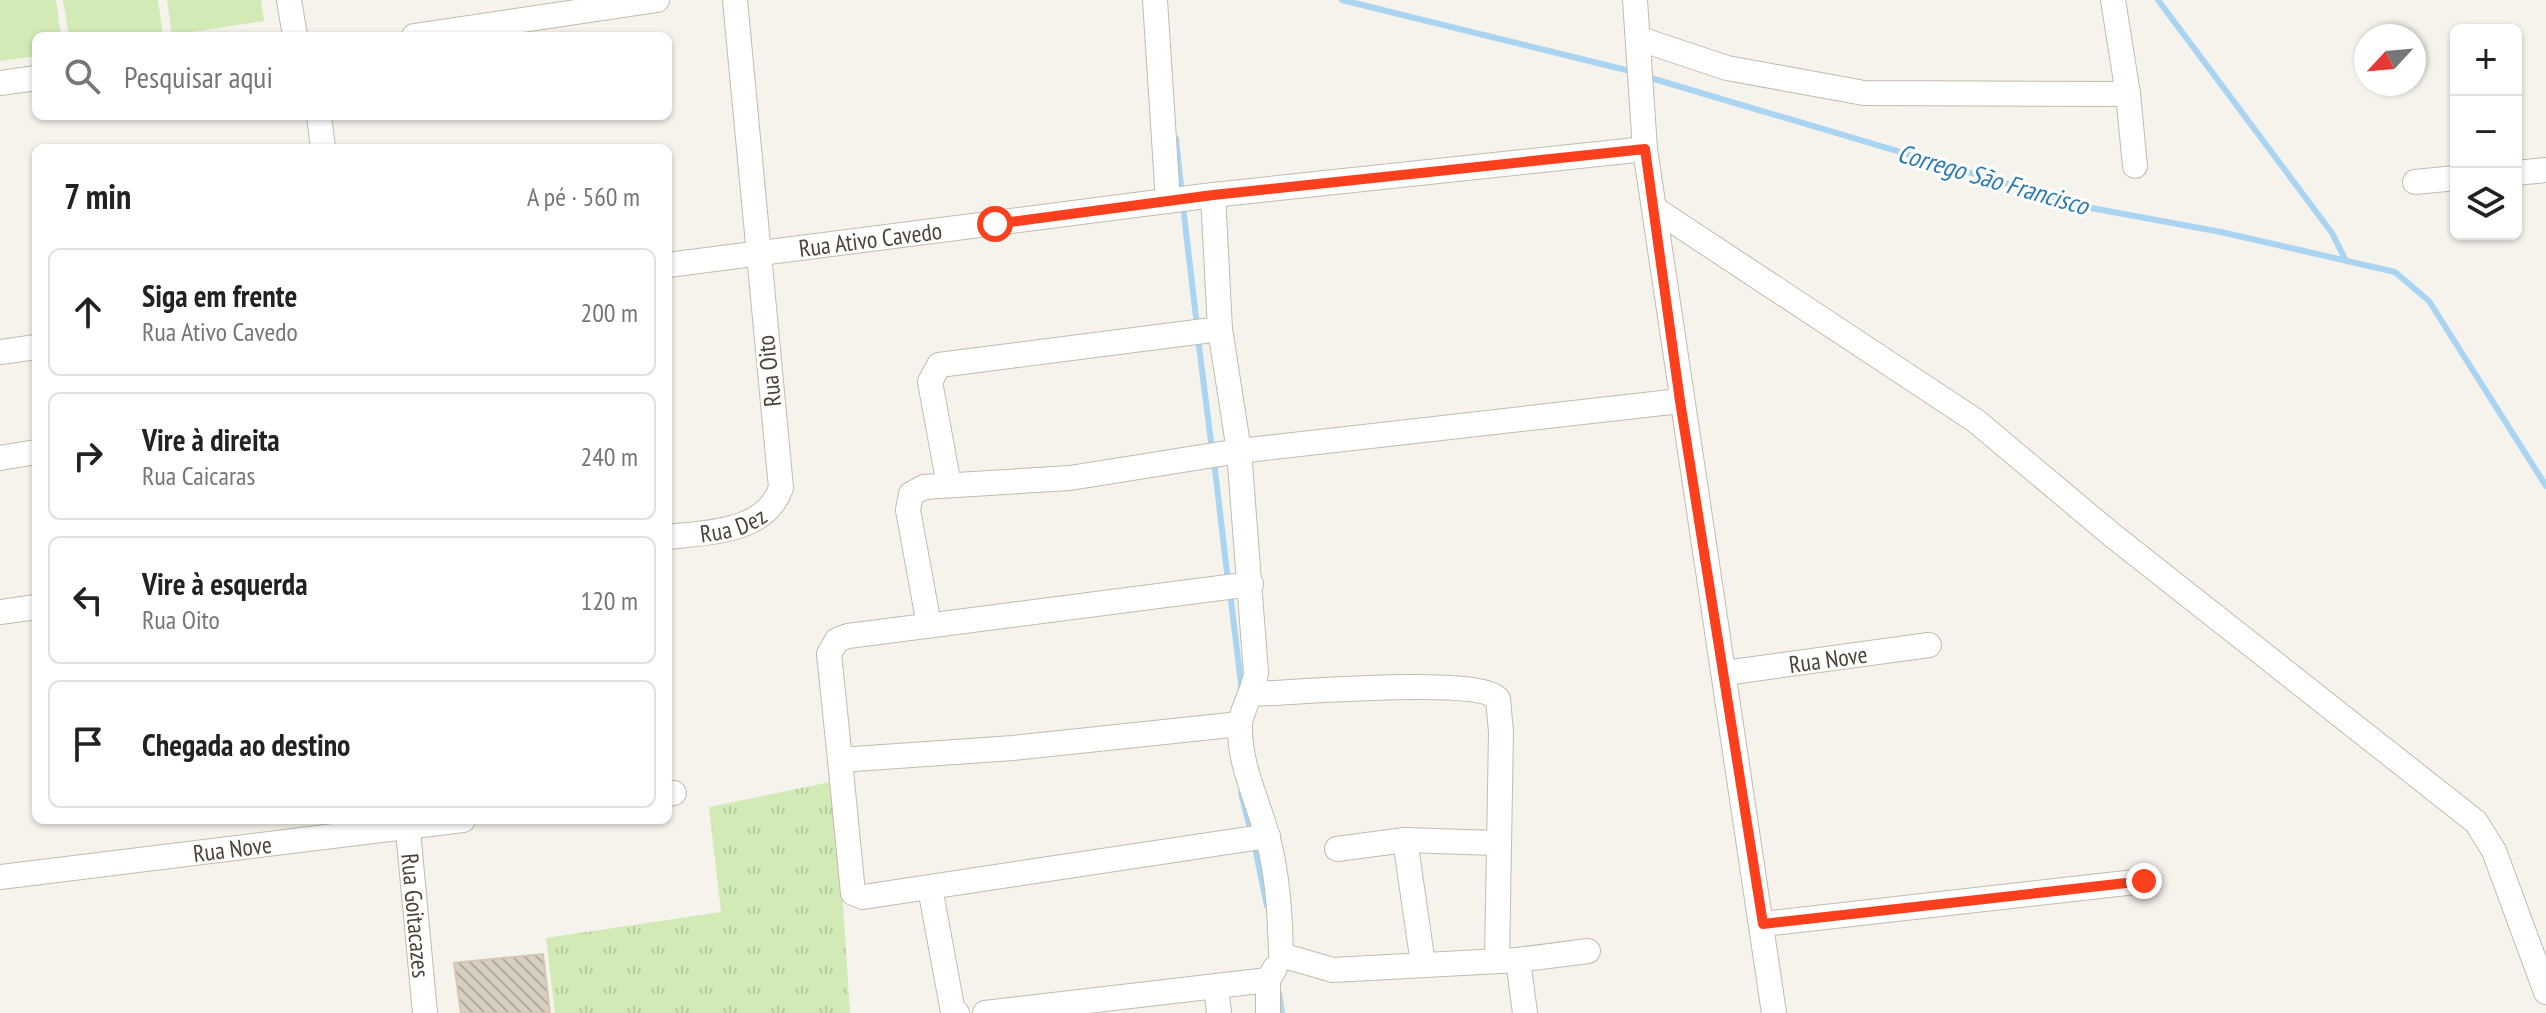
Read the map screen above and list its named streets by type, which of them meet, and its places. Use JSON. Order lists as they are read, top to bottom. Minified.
{"streets":{"street":["Rua Ativo Cavedo","Rua Oito","Rua Dez","Rua Nove","Rua Goitacazes"]},"crossings":[["Rua Ativo Cavedo","Rua Oito"],["Rua Oito","Rua Dez"],["Rua Nove","Rua Goitacazes"]],"water":["Corrego São Francisco"],"north":"bottom left","page":{"map_buttons":["+","−"],"search":"Pesquisar aqui","heading":["7 min","A pé · 560 m"],"list":[["Siga em frente","Rua Ativo Cavedo","200 m"],["Vire à direita","Rua Caicaras","240 m"],["Vire à esquerda","Rua Oito","120 m"],"Chegada ao destino"]}}
